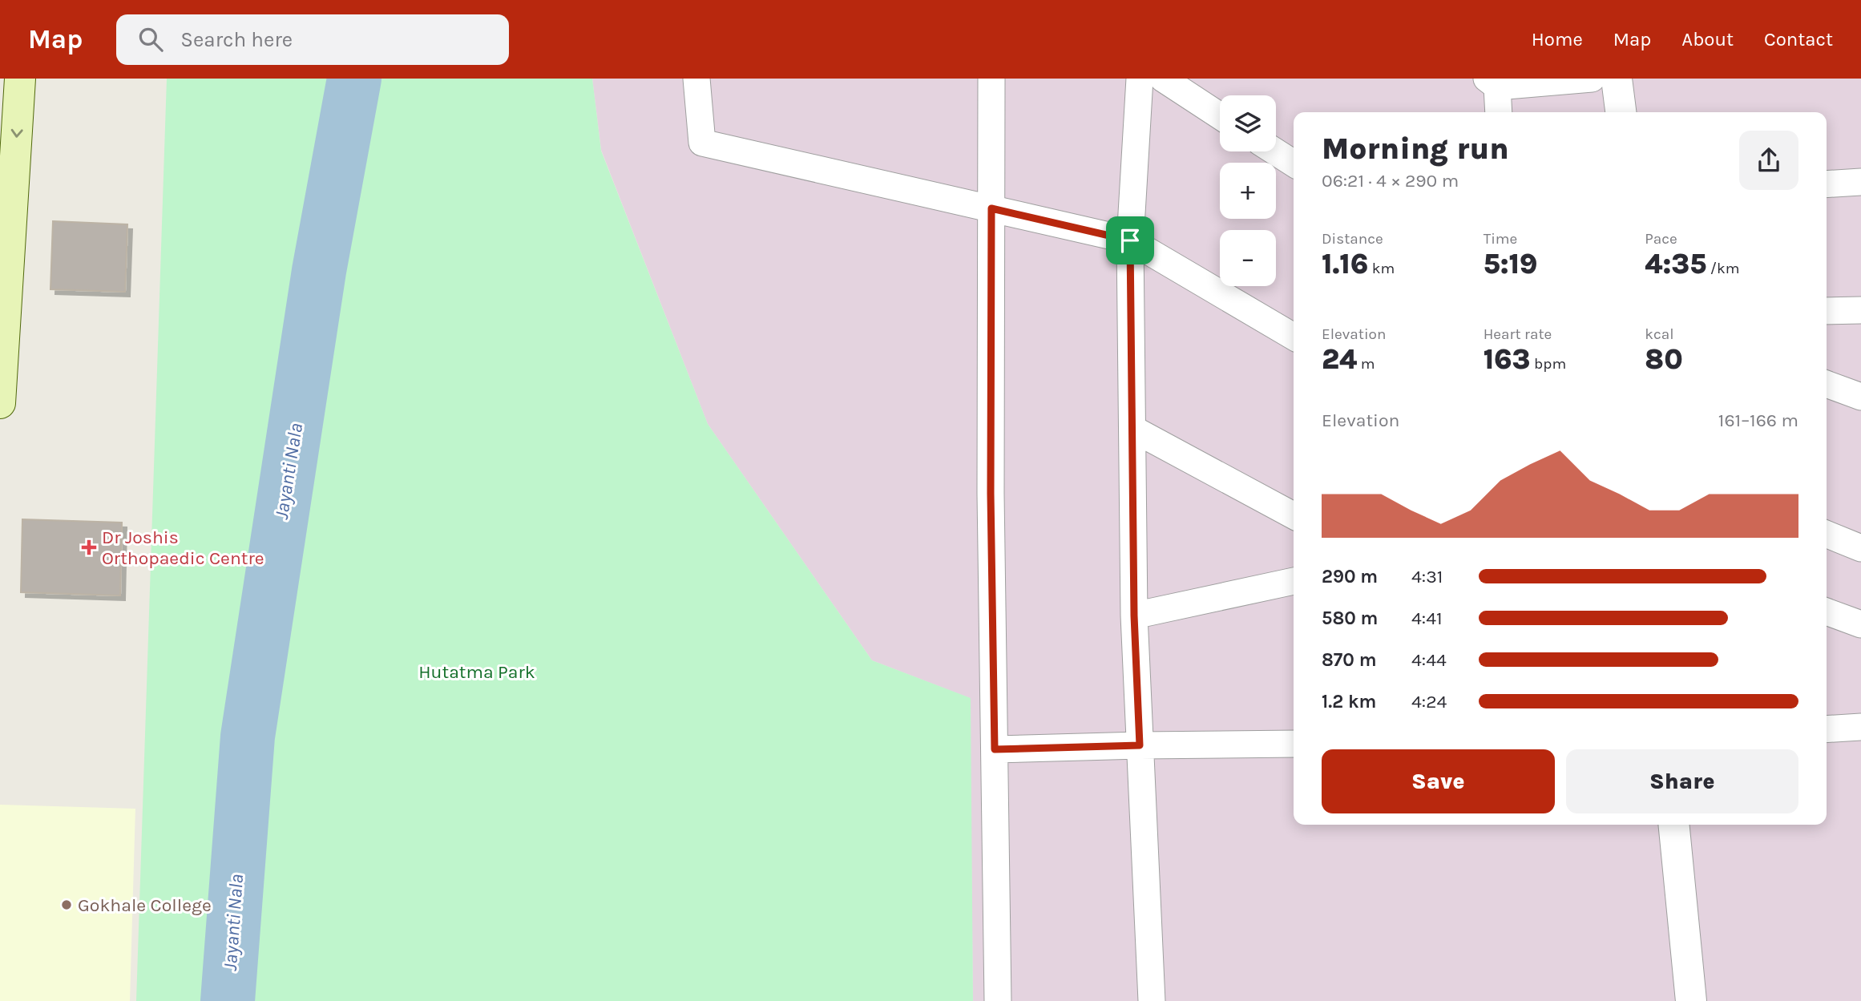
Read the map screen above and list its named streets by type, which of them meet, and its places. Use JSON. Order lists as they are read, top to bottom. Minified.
{"water":["Jayanti Nala"],"parks":["Hutatma Park"],"places":{"health":["Dr Joshis Orthopaedic Centre"],"other":["Gokhale College"]},"page":{"header":"Map","search":"Search here","nav":["Home","Map","About","Contact"],"map_buttons":["+","−"],"heading":["Morning run","06:21 · 4 × 290 m"],"stats":[["Distance","1.16 km"],["Time","5:19"],["Pace","4:35 /km"],["Elevation","24 m"],["Heart rate","163 bpm"],["kcal","80"]],"chart":["Elevation","161–166 m"],"list":[{"name":"290 m","note":"4:31"},{"name":"580 m","note":"4:41"},{"name":"870 m","note":"4:44"},{"name":"1.2 km","note":"4:24"}],"buttons":["Save","Share"]}}
